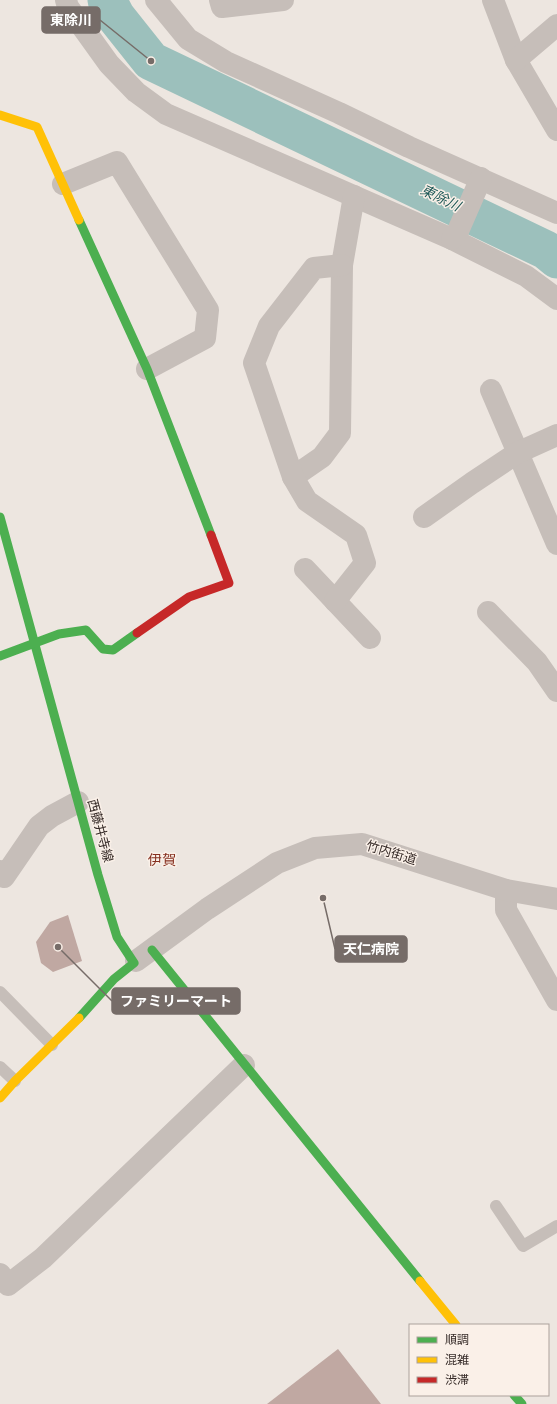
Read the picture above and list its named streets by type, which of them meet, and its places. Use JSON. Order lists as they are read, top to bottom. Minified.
{"streets":{"street":["西藤井寺線","竹内街道"]},"crossings":[["西藤井寺線","竹内街道"]],"districts":["伊賀"],"water":["東除川"],"places":["東除川","天仁病院","ファミリーマート"],"legend":["順調","混雑","渋滞"]}
